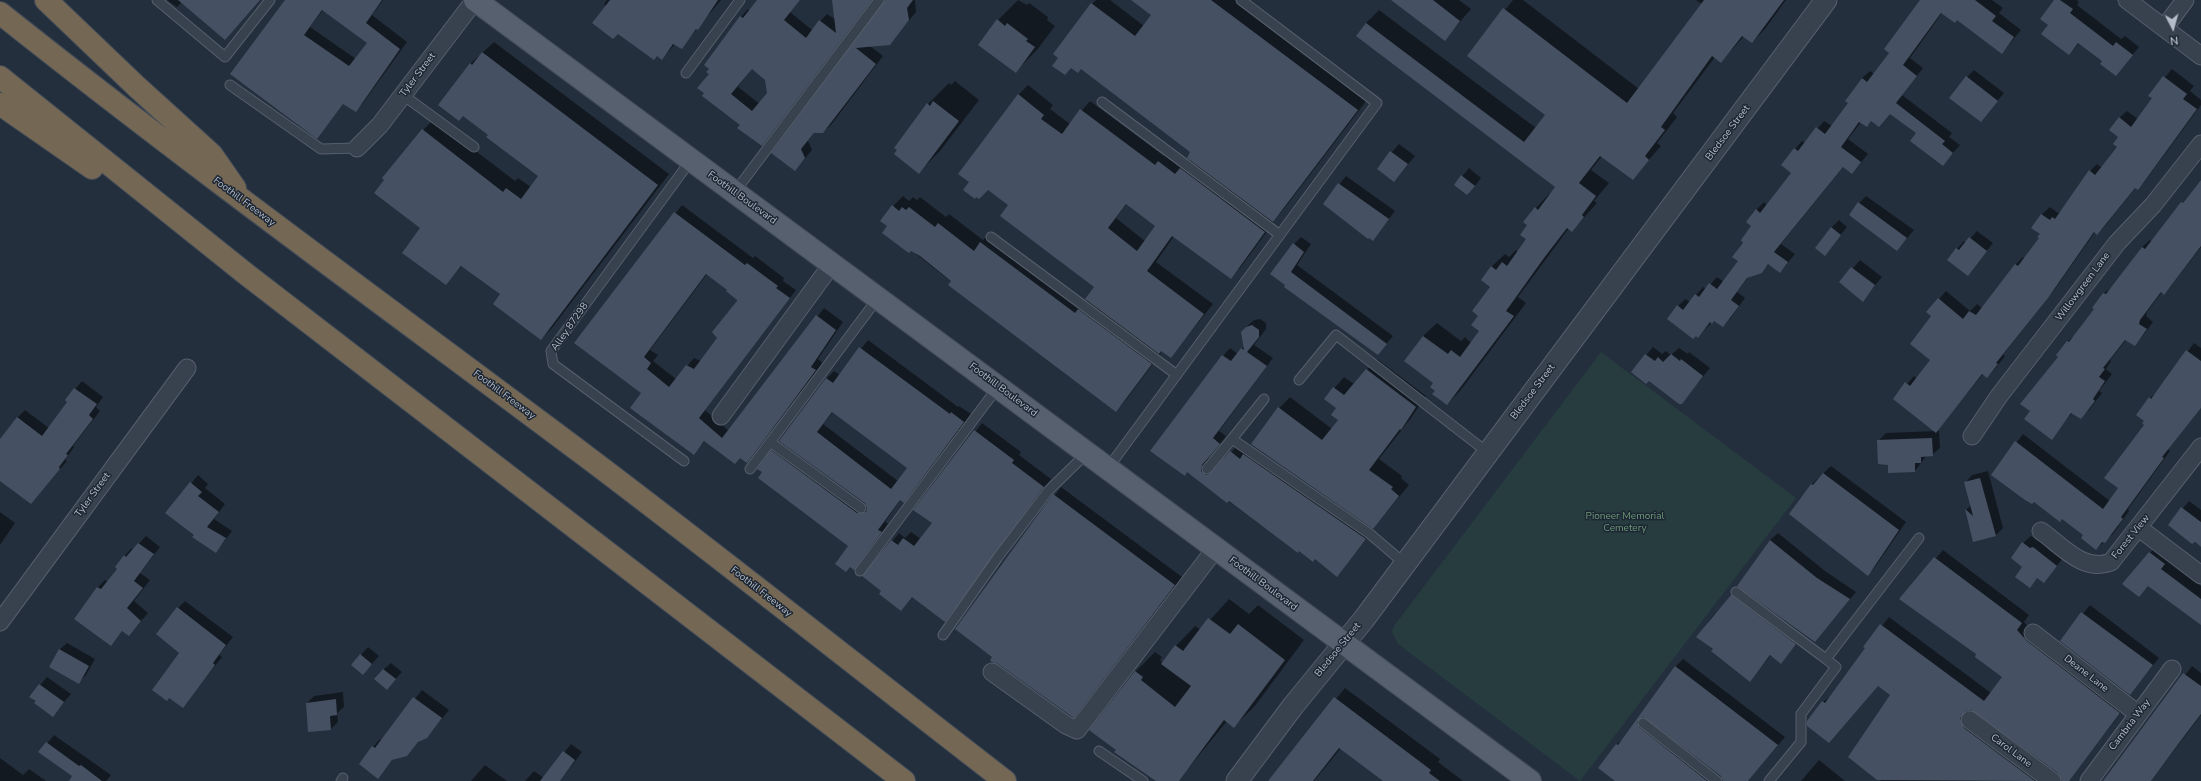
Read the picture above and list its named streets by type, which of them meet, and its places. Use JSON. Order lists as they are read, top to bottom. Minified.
{"streets":{"highway":["Foothill Freeway"],"main road":["Foothill Boulevard"],"street":["Tyler Street","Bledsoe Street","Willowgreen Lane","Forest View","Deane Lane","Cambria Way","Carol Lane"],"lane":["Alley 87298"]},"crossings":[["Tyler Street","Foothill Boulevard"],["Bledsoe Street","Foothill Boulevard"],["Foothill Boulevard","Alley 87298"],["Deane Lane","Cambria Way"]],"parks":["Pioneer Memorial Cemetery"],"north":"bottom"}
